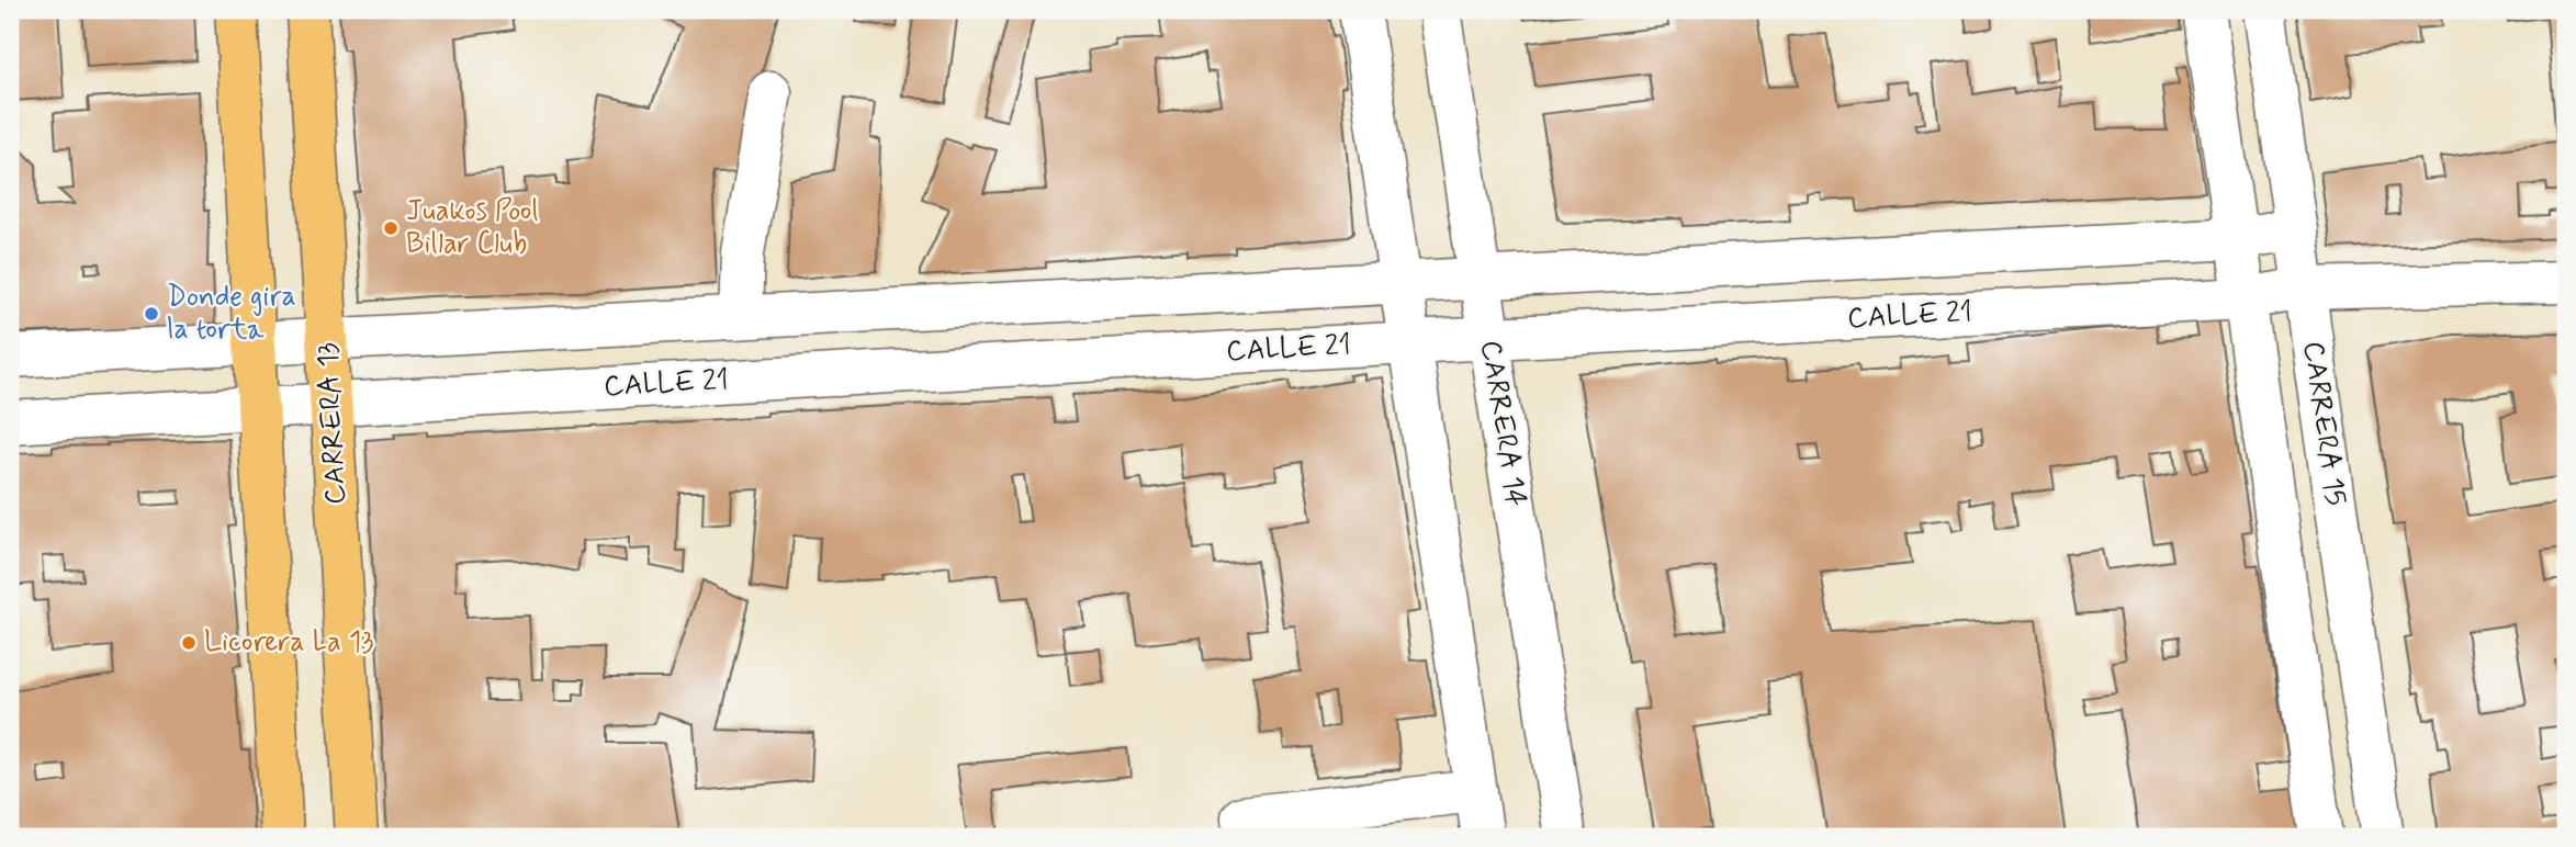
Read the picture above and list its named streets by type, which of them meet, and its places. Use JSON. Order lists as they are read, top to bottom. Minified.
{"streets":{"main road":["CARRERA 13"],"street":["CALLE 21","CARRERA 14","CARRERA 15"]},"crossings":[["CALLE 21","CARRERA 13"],["CALLE 21","CARRERA 14"],["CALLE 21","CARRERA 15"]],"places":["Juakos Pool Billar Club","Donde gira la torta","Licorera La 13"]}
